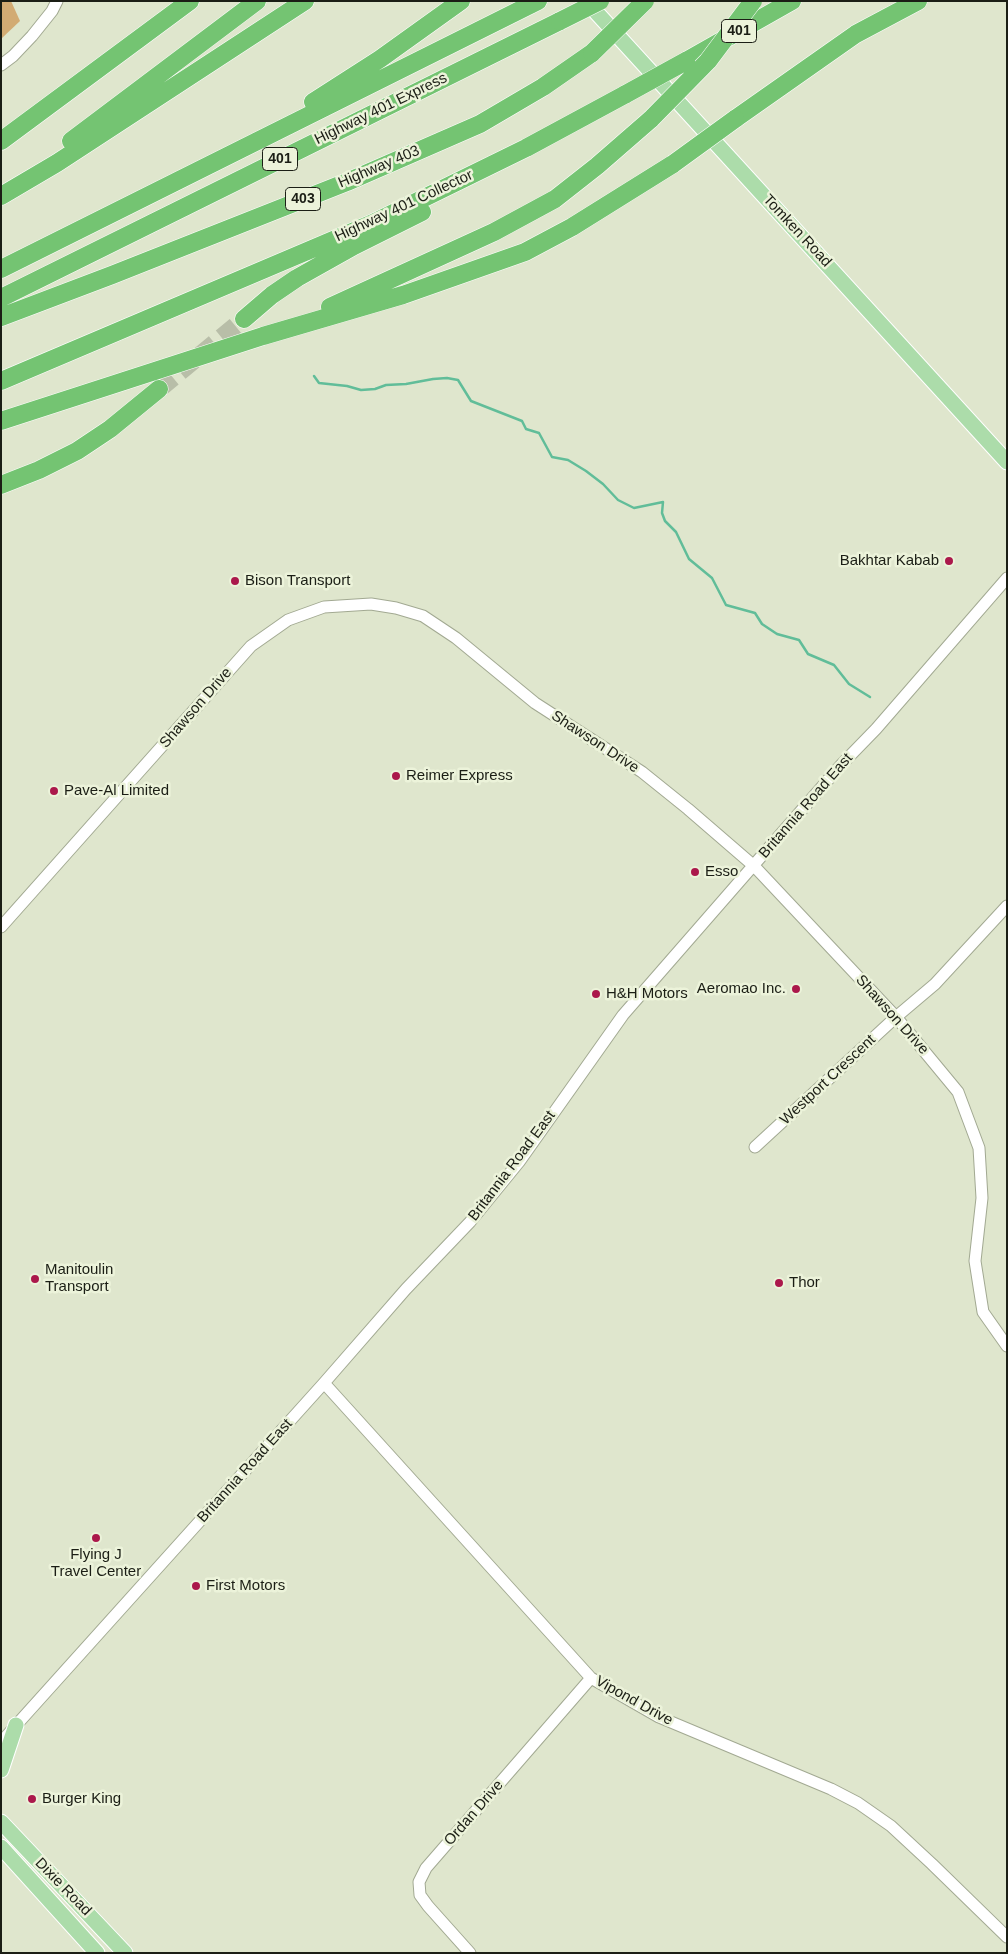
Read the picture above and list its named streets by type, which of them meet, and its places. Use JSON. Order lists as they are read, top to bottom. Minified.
{"streets":{"highway":["401","Highway 401 Express","Highway 403","403","Highway 401 Collector"],"main road":["Tomken Road","Dixie Road"],"street":["Shawson Drive","Britannia Road East","Westport Crescent","Vipond Drive","Ordan Drive"]},"crossings":[["Shawson Drive","Britannia Road East"],["Shawson Drive","Westport Crescent"],["Britannia Road East","Vipond Drive"],["Vipond Drive","Ordan Drive"]],"places":["Bakhtar Kabab","Bison Transport","Reimer Express","Pave-Al Limited","Esso","Aeromao Inc.","H&H Motors","Manitoulin Transport","Thor","Flying J Travel Center","First Motors","Burger King"]}
